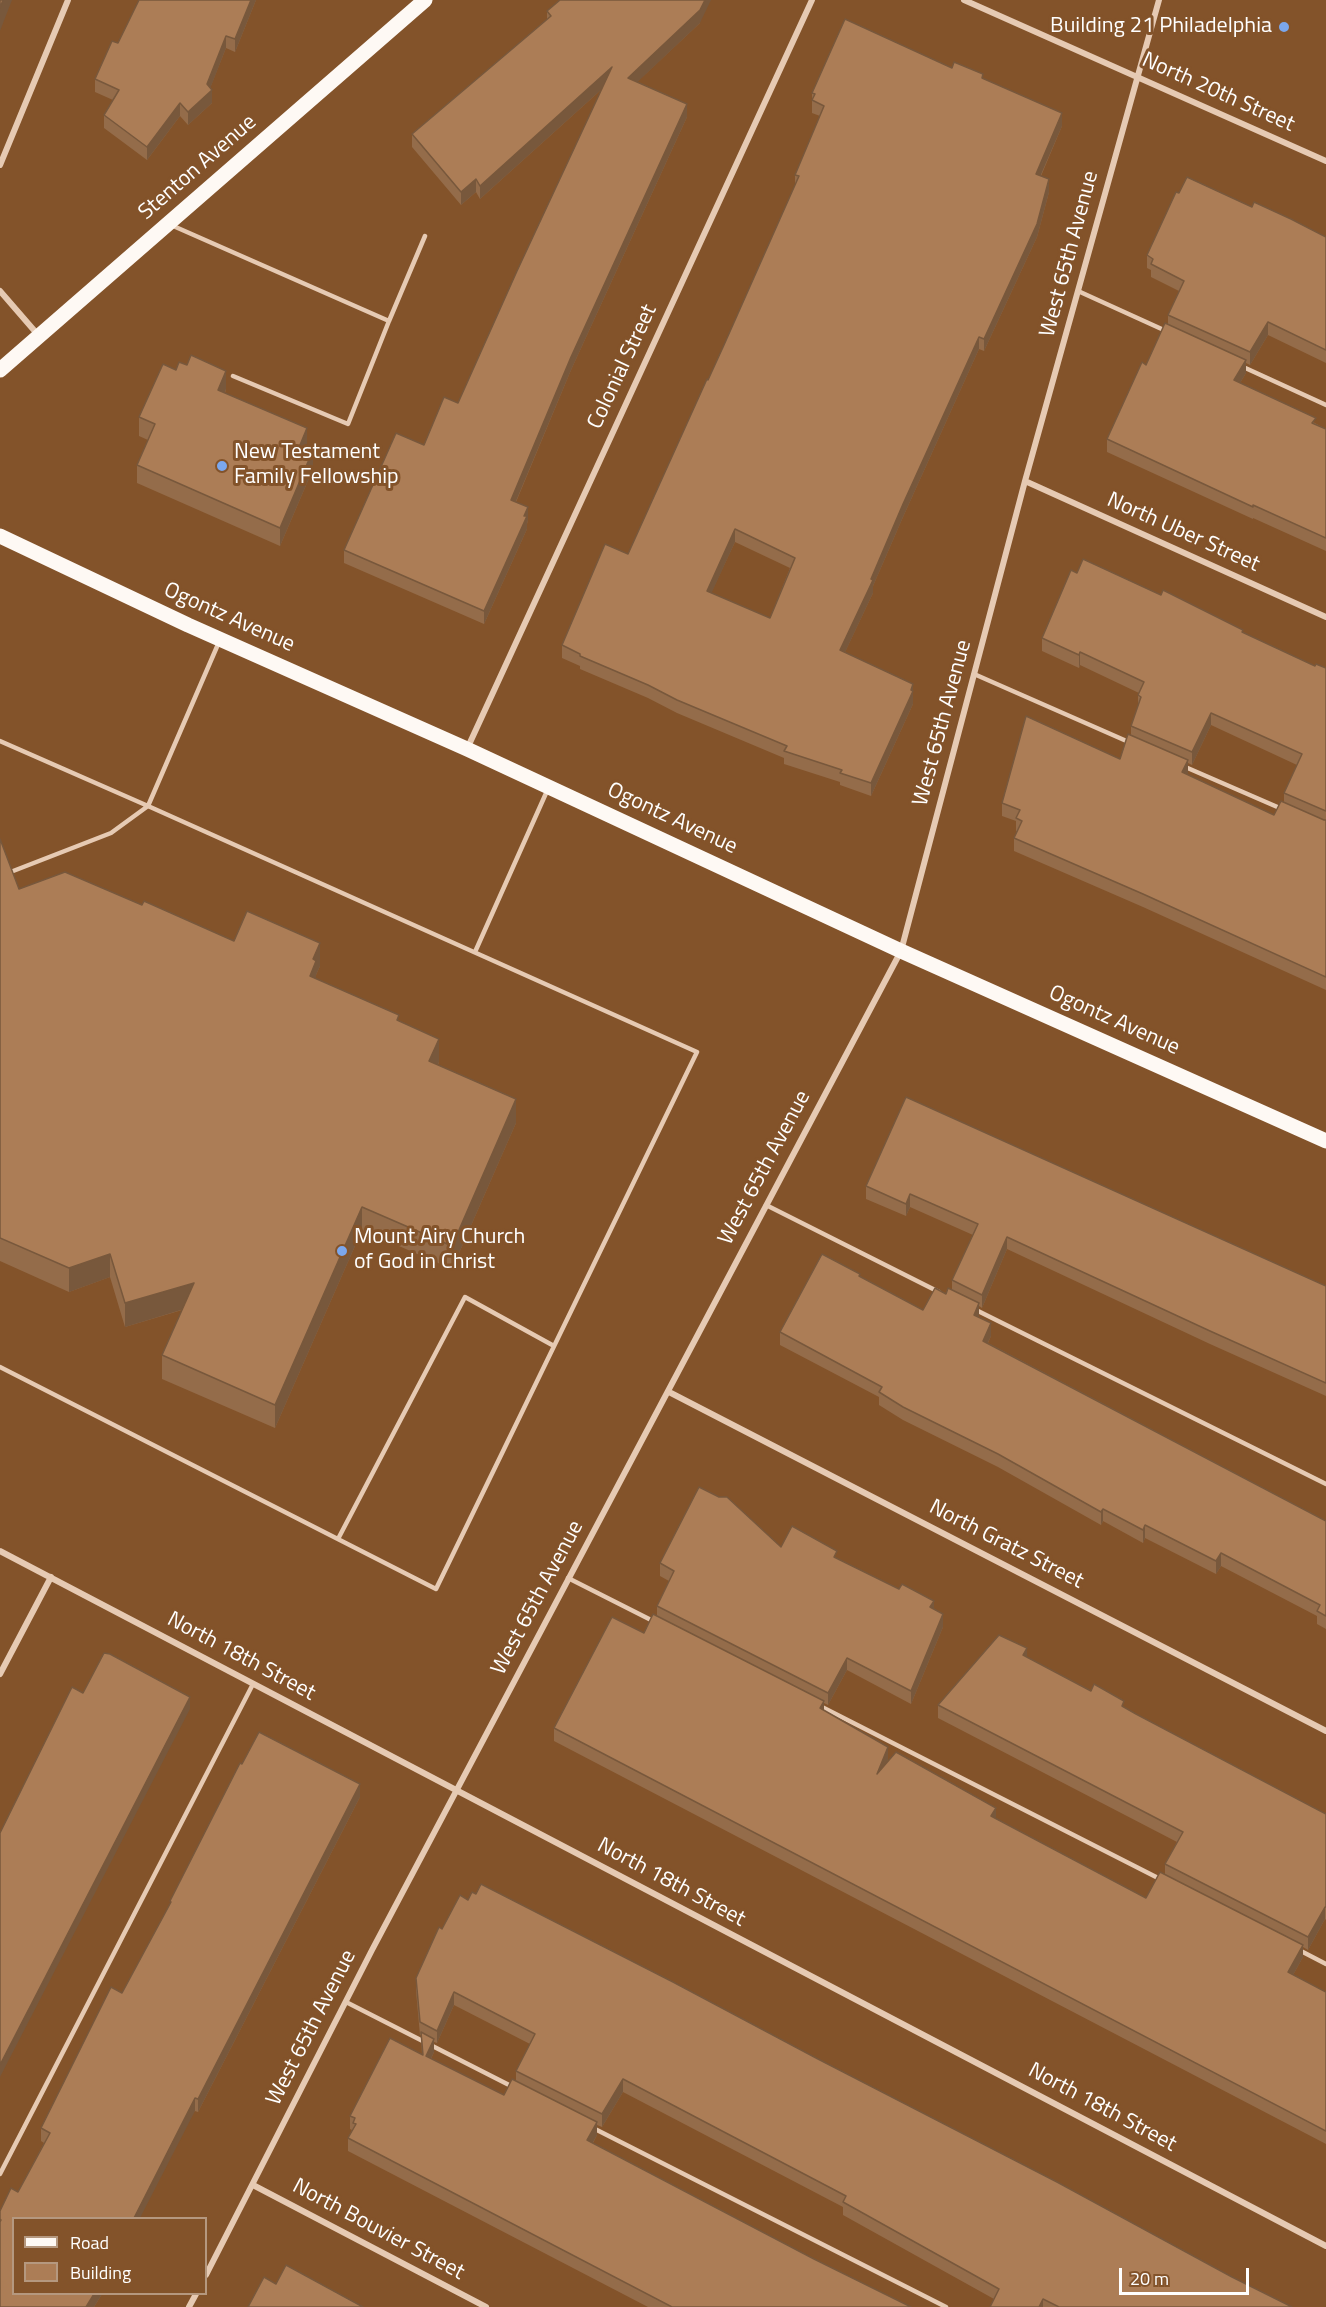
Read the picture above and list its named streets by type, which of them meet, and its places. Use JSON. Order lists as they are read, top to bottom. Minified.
{"streets":{"main road":["Stenton Avenue","Ogontz Avenue"],"street":["North 20th Street","West 65th Avenue","Colonial Street","North Uber Street","North Gratz Street","North 18th Street","North Bouvier Street"]},"crossings":[["North 20th Street","West 65th Avenue"],["West 65th Avenue","North Uber Street"],["West 65th Avenue","Ogontz Avenue"],["West 65th Avenue","North Gratz Street"],["West 65th Avenue","North 18th Street"],["West 65th Avenue","North Bouvier Street"],["Colonial Street","Ogontz Avenue"]],"places":["Building 21 Philadelphia","New Testament Family Fellowship","Mount Airy Church of God in Christ"],"legend":["Road","Building"],"scale_bar":"20 m"}
